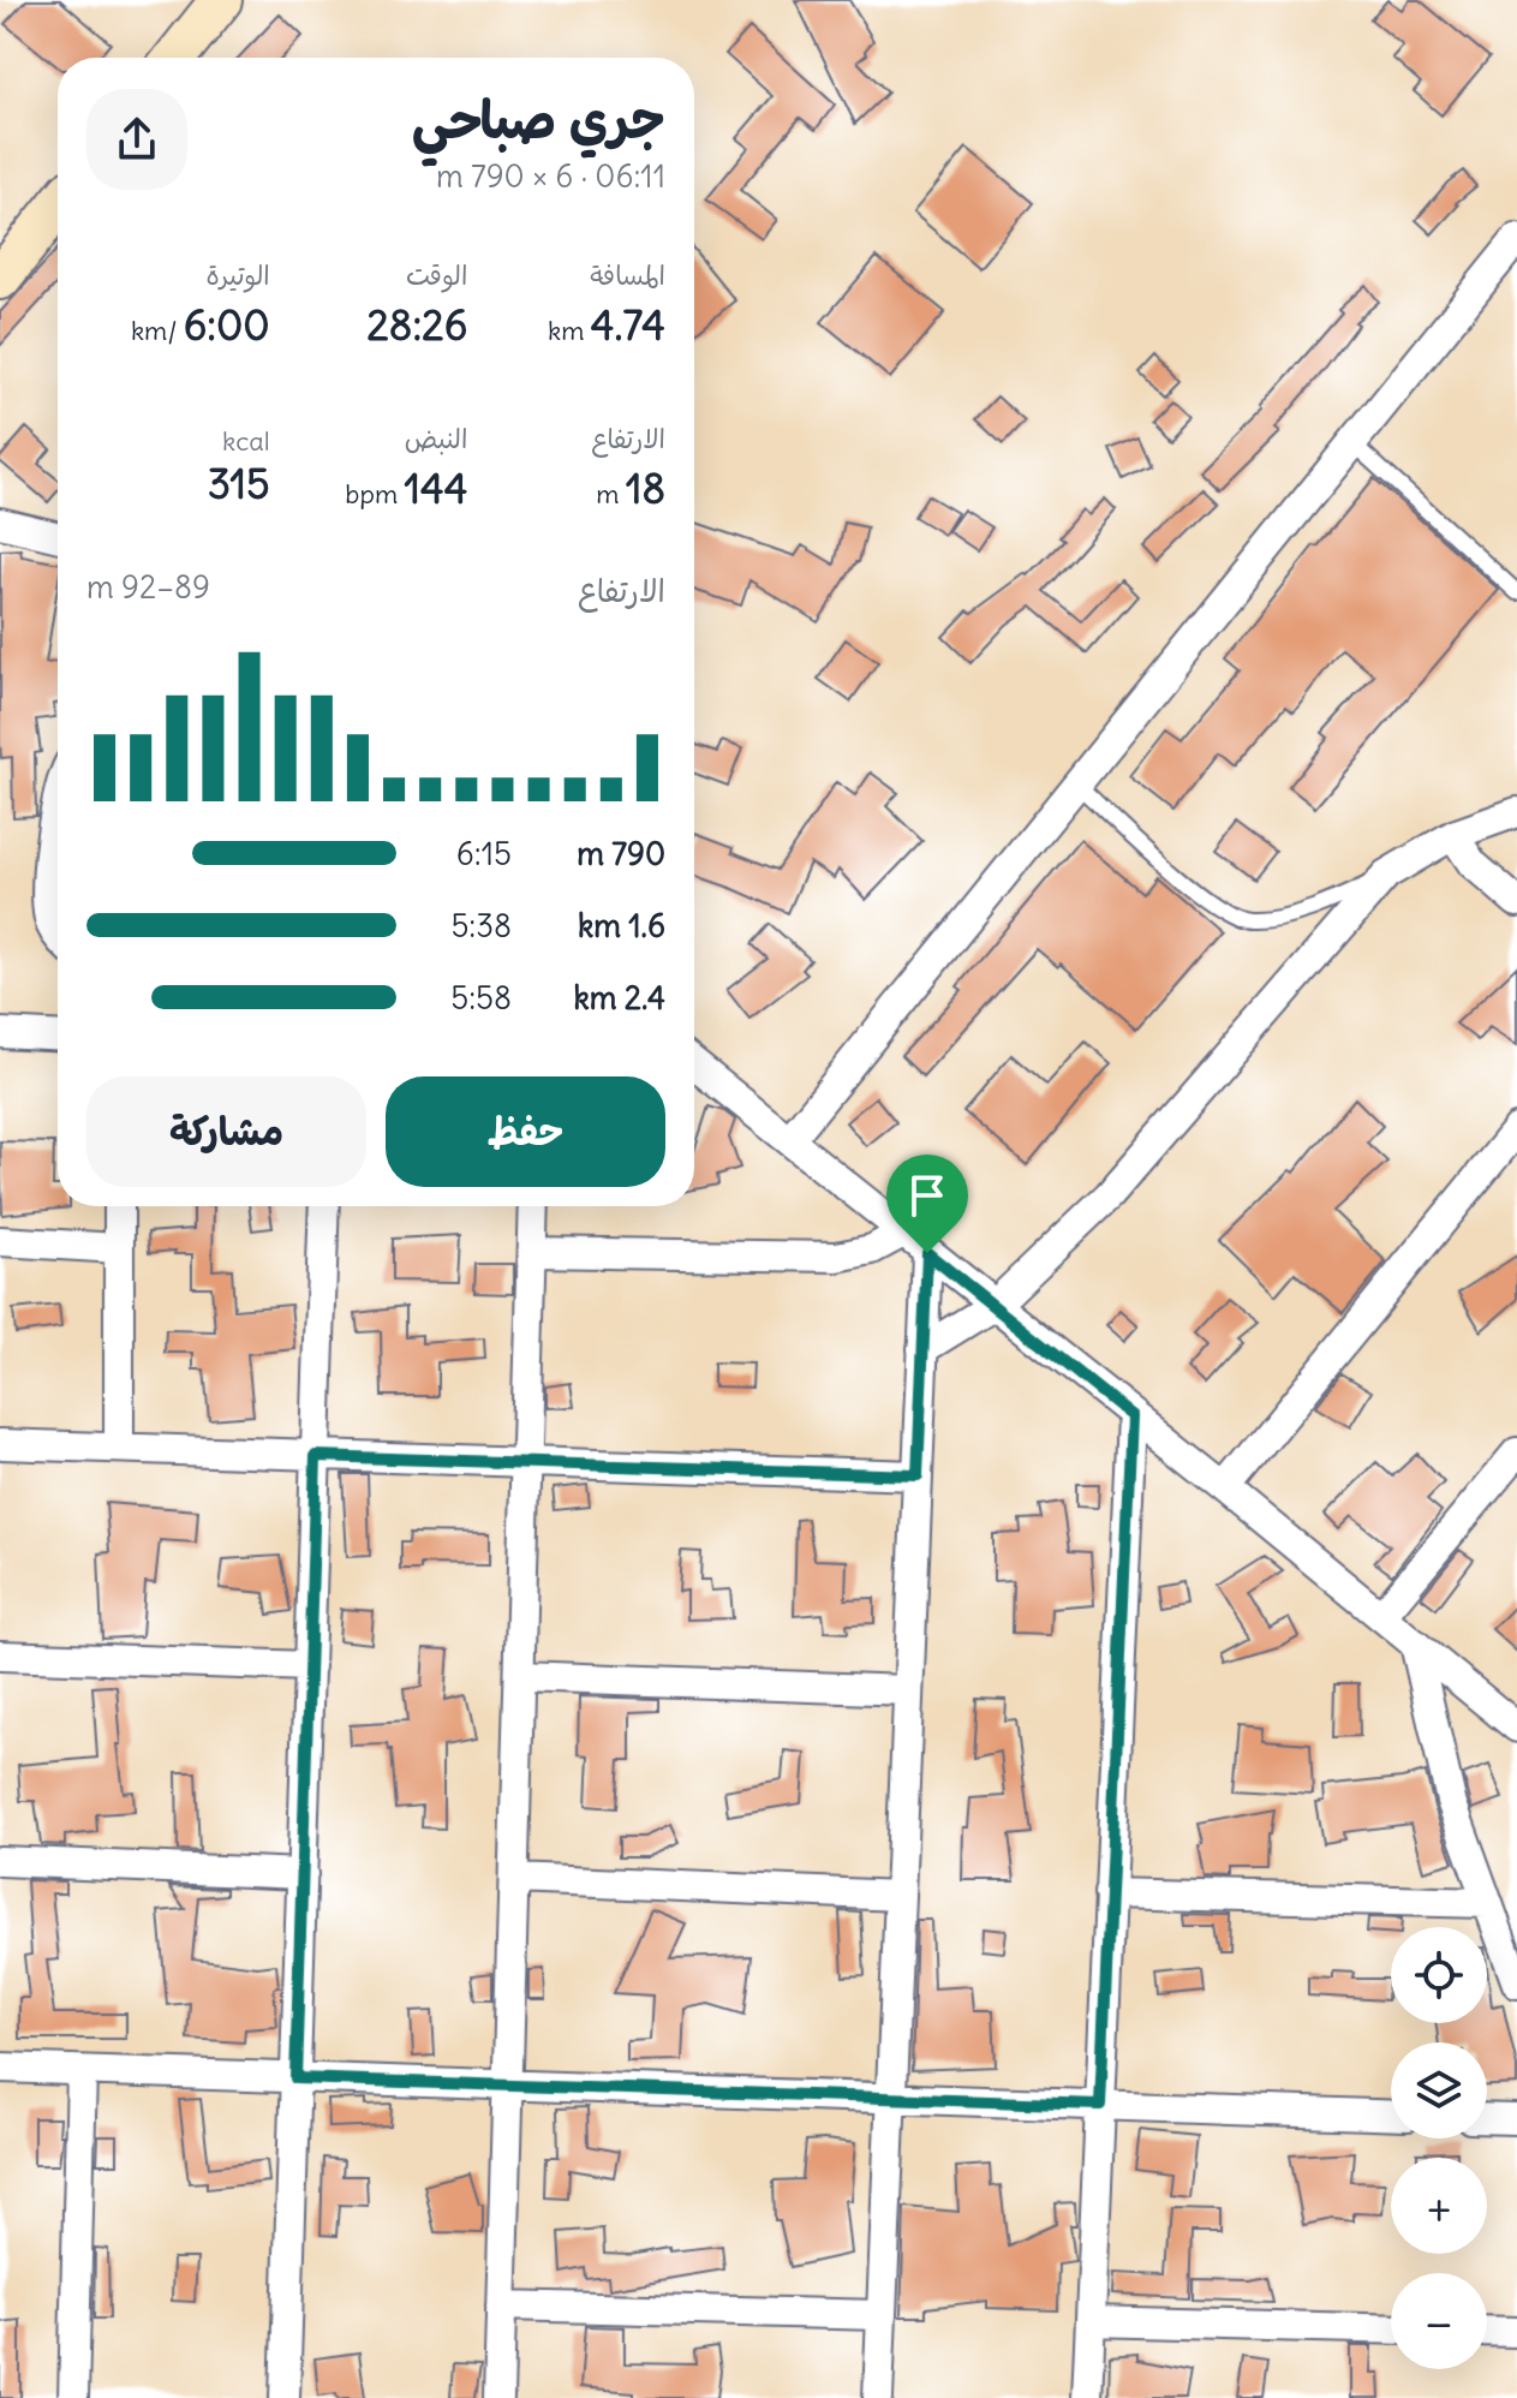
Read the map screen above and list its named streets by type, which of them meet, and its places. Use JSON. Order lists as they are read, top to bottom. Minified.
{"page":{"heading":["جري صباحي","06:11 · 6 × 790 m"],"stats":[["المسافة","4.74 km"],["الوقت","28:26"],["الوتيرة","6:00 /km"],["الارتفاع","18 m"],["النبض","144 bpm"],["kcal","315"]],"chart":["الارتفاع","89–92 m"],"list":[{"name":"790 m","note":"6:15"},{"name":"1.6 km","note":"5:38"},{"name":"2.4 km","note":"5:58"}],"buttons":["حفظ","مشاركة"],"map_buttons":["+","−"]}}
